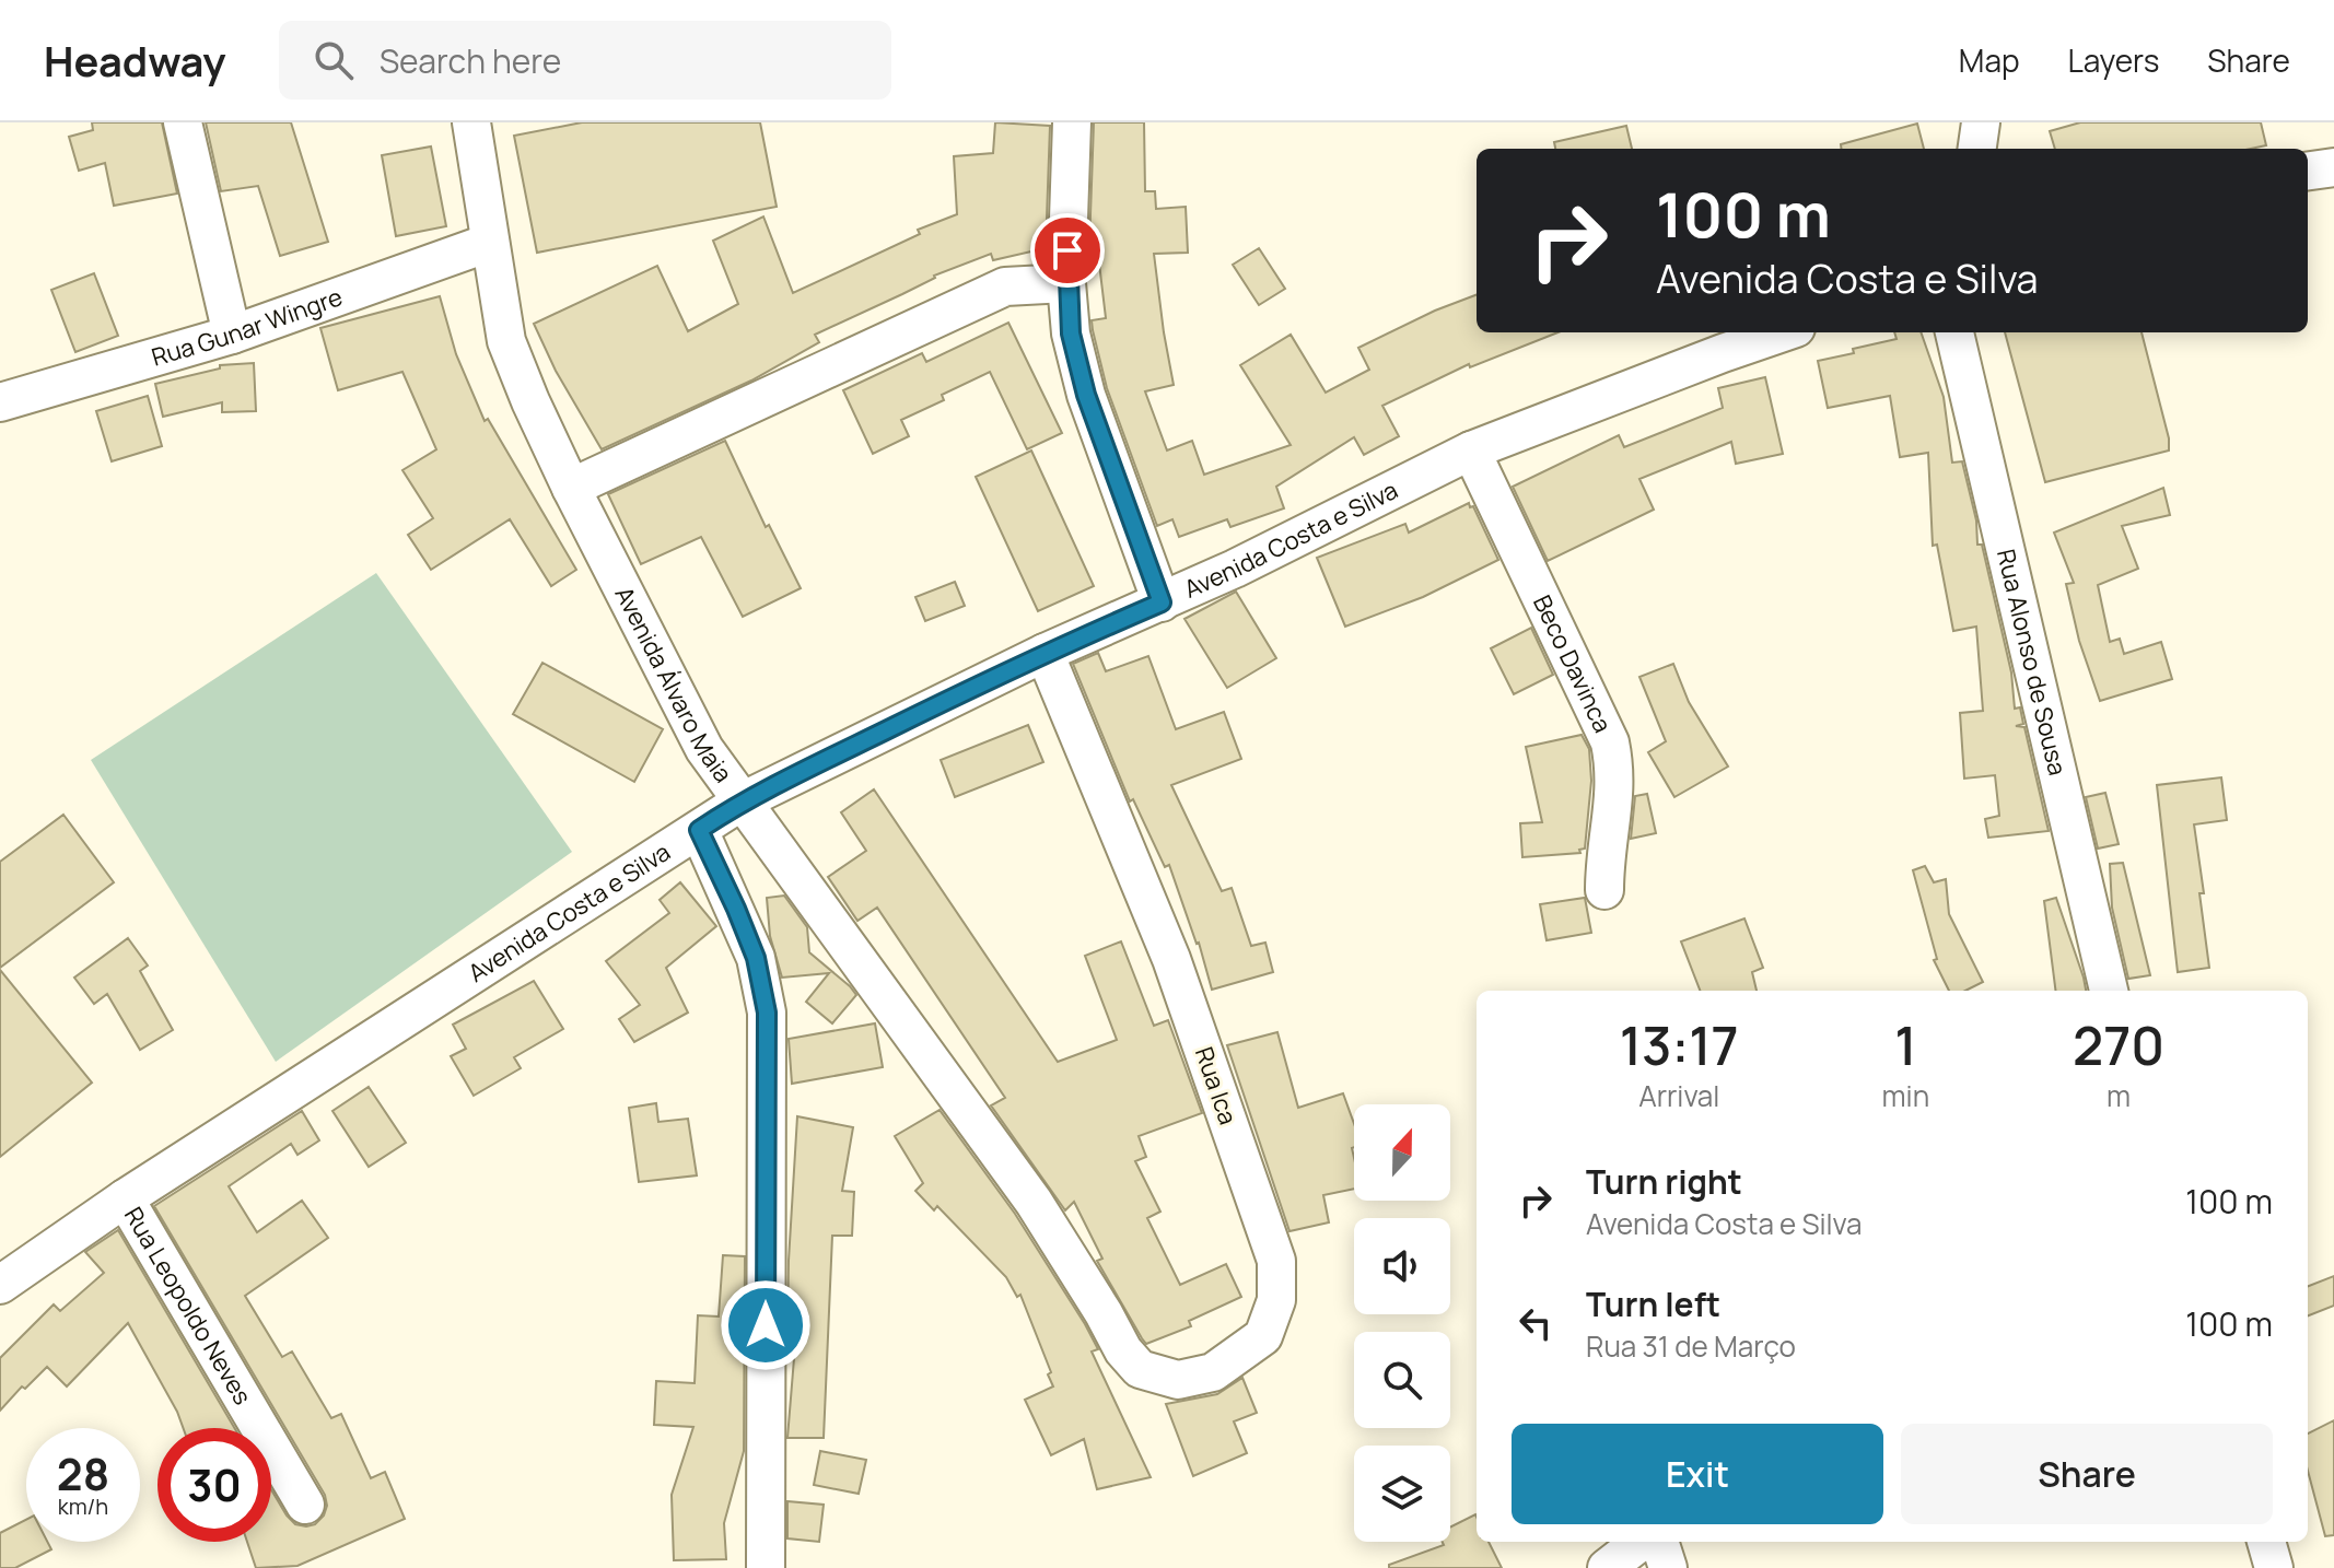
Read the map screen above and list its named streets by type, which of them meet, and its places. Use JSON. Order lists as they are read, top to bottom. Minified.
{"streets":{"street":["Rua Gunar Wingre","Avenida Costa e Silva","Rua Alonso de Sousa","Beco Davinca","Avenida Álvaro Maia","Rua Ica","Rua Leopoldo Neves"]},"crossings":[["Rua Gunar Wingre","Avenida Álvaro Maia"],["Avenida Costa e Silva","Beco Davinca"],["Avenida Costa e Silva","Avenida Álvaro Maia"],["Avenida Costa e Silva","Rua Ica"],["Avenida Costa e Silva","Rua Leopoldo Neves"],["Avenida Álvaro Maia","Rua Ica"]],"north":"top","page":{"header":"Headway","search":"Search here","nav":["Map","Layers","Share"],"turn":["100 m","Avenida Costa e Silva"],"eta":["13:17","Arrival","1","min","270","m"],"list":[{"name":"Turn right","note":"Avenida Costa e Silva","value":"100 m"},{"name":"Turn left","note":"Rua 31 de Março","value":"100 m"}],"buttons":["Exit","Share"],"speed":"28 km/h","limit":"30"}}
